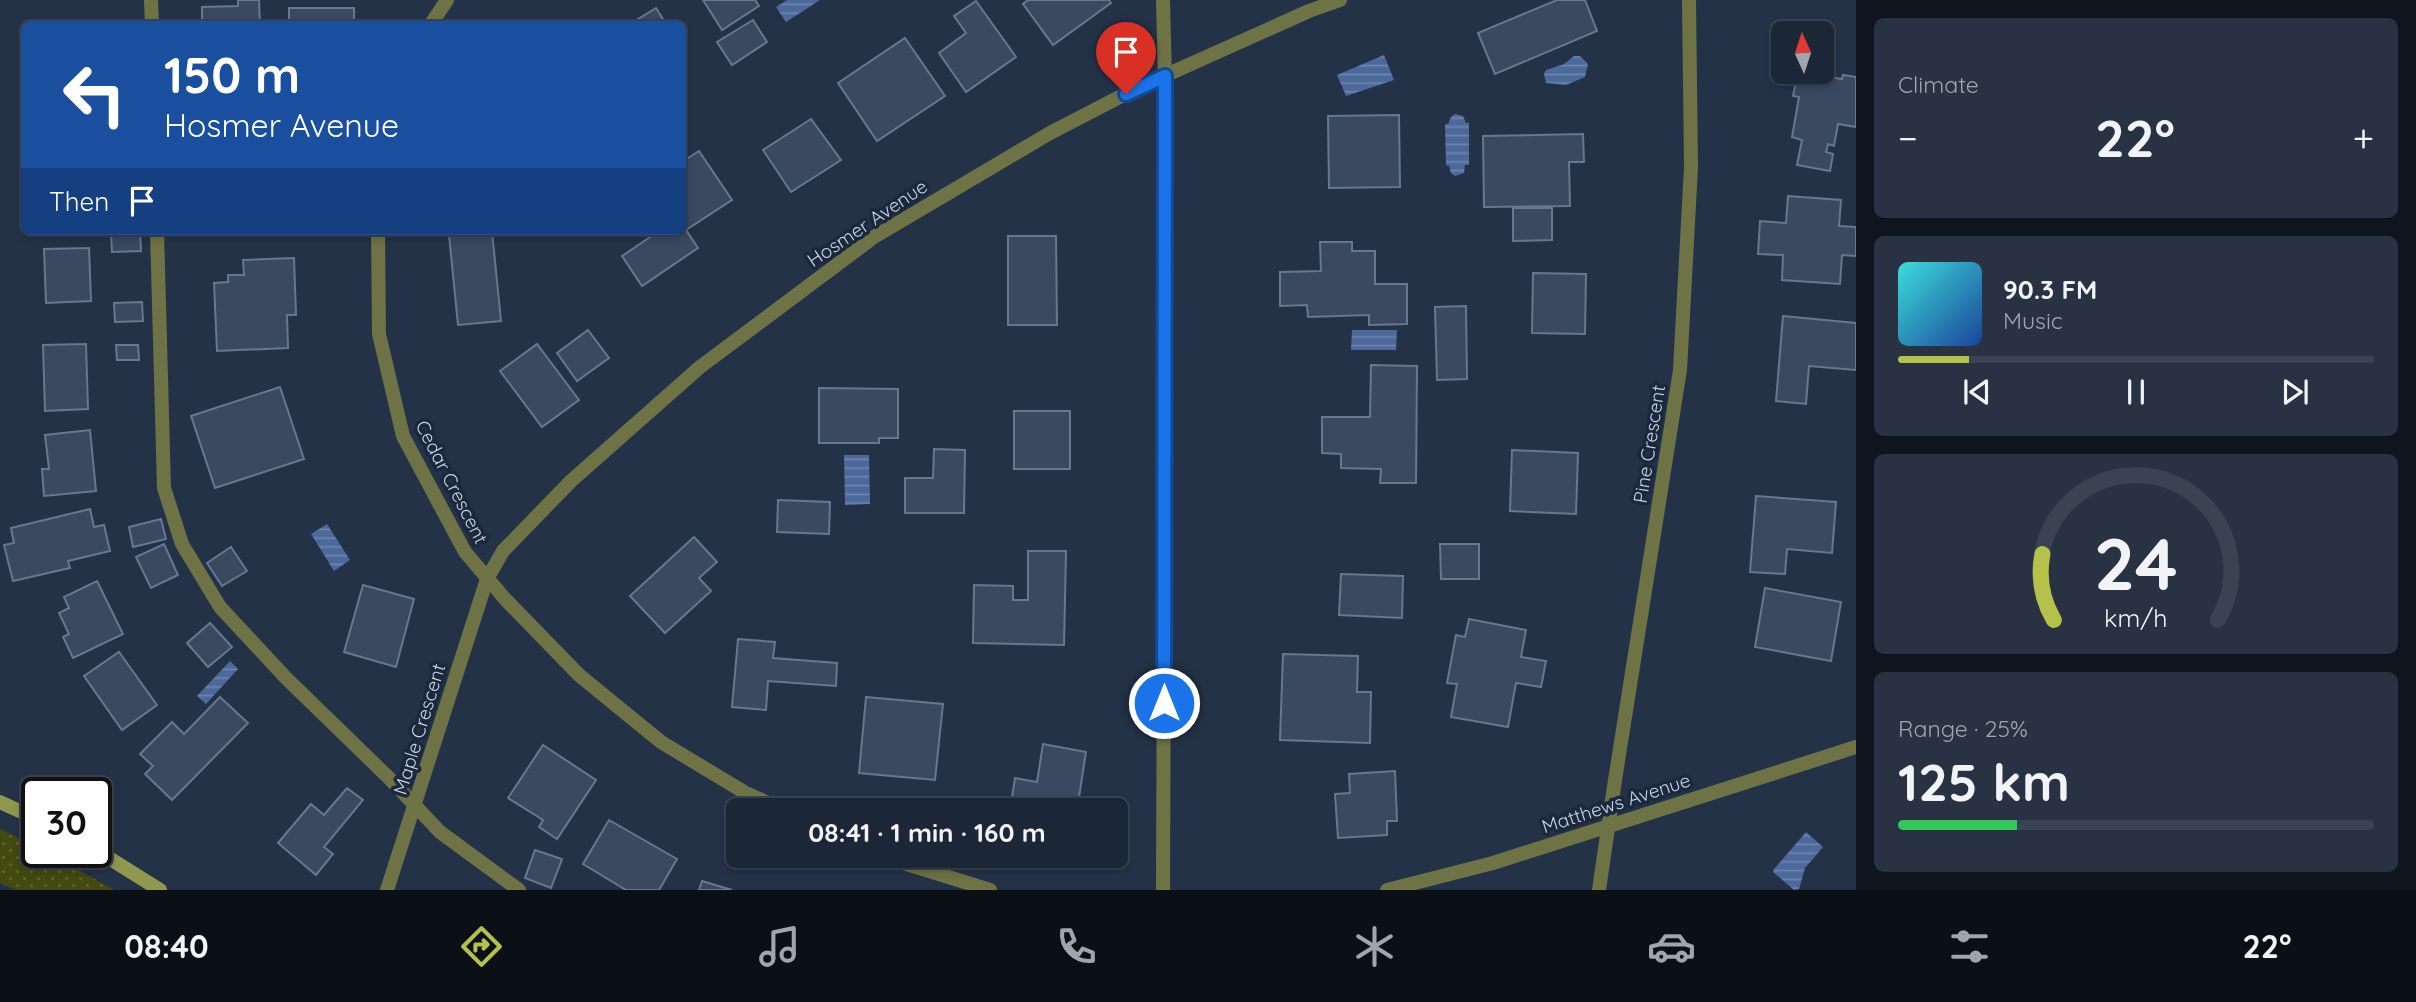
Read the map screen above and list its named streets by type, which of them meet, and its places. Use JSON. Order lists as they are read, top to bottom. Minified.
{"streets":{"street":["Hosmer Avenue","Pine Crescent","Cedar Crescent","Maple Crescent","Matthews Avenue"]},"crossings":[["Hosmer Avenue","Cedar Crescent"],["Hosmer Avenue","Maple Crescent"],["Pine Crescent","Matthews Avenue"],["Cedar Crescent","Maple Crescent"]],"north":"top","page":{"tile":["Climate",["Range · 25%","125 km"]],"turn":["150 m","Hosmer Avenue"],"heat":["−","22°","+"],"then":"Then","song":["90.3 FM","Music"],"limit":"30","trip":"08:41 · 1 min · 160 m","tabs":["08:40","22°"],"gauge":["24","km/h"]}}
